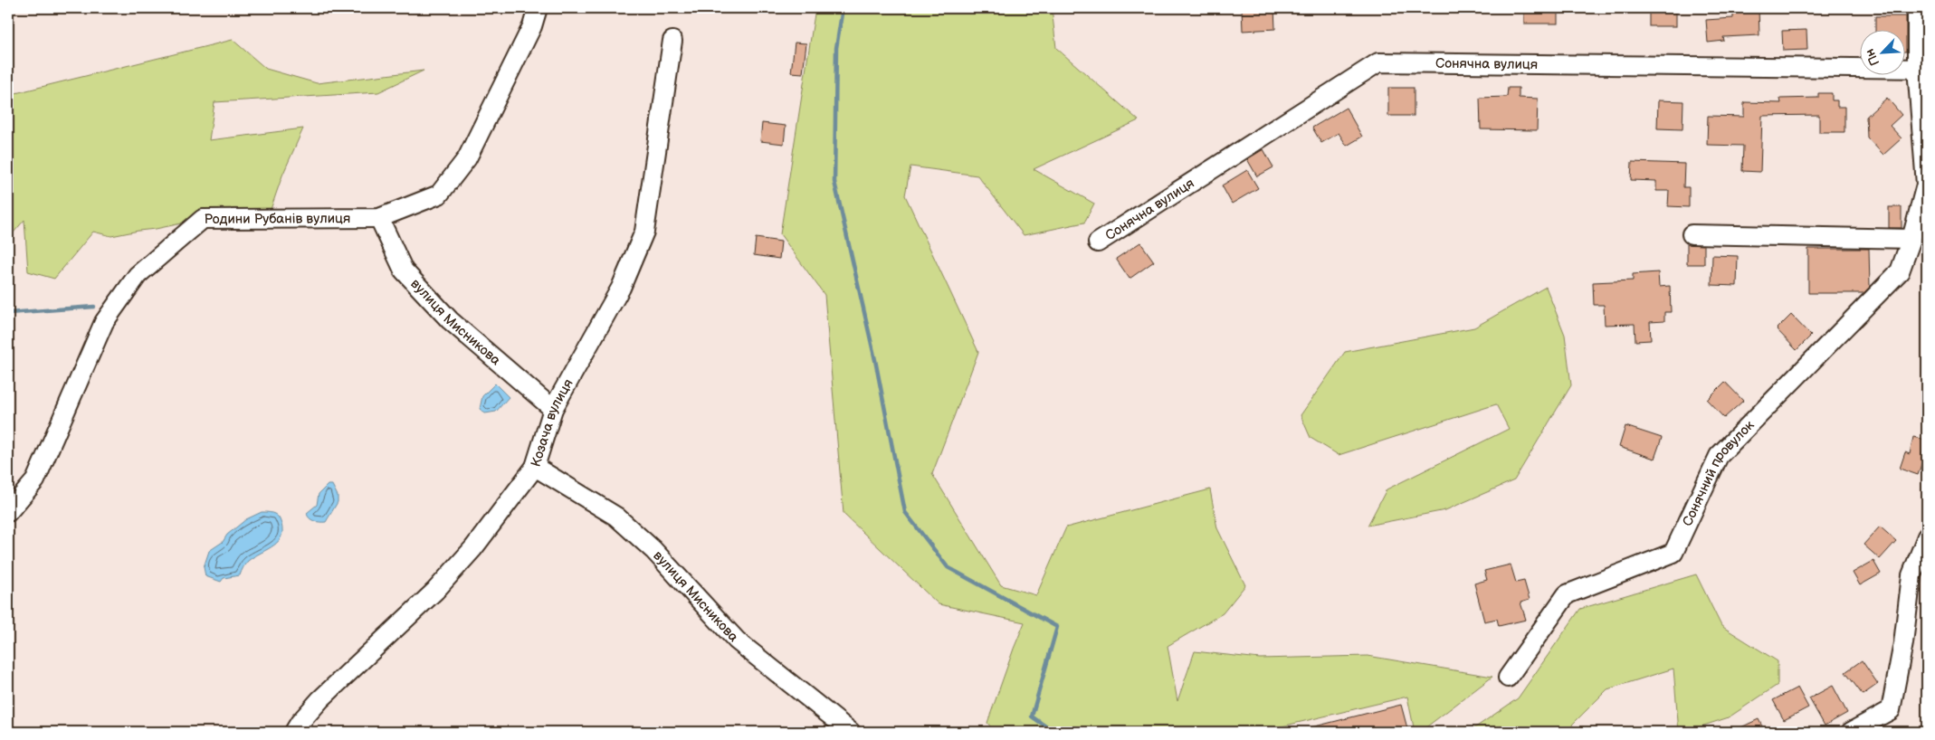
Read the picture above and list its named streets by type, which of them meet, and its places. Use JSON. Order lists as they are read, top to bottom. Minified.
{"streets":{"street":["Сонячна вулиця","Родини Рубанів вулиця","вулиця Мисникова","Козача вулиця","Сонячний провулок"]},"crossings":[["Сонячна вулиця","Сонячний провулок"],["Родини Рубанів вулиця","вулиця Мисникова"],["вулиця Мисникова","Козача вулиця"]],"north":"bottom left"}
